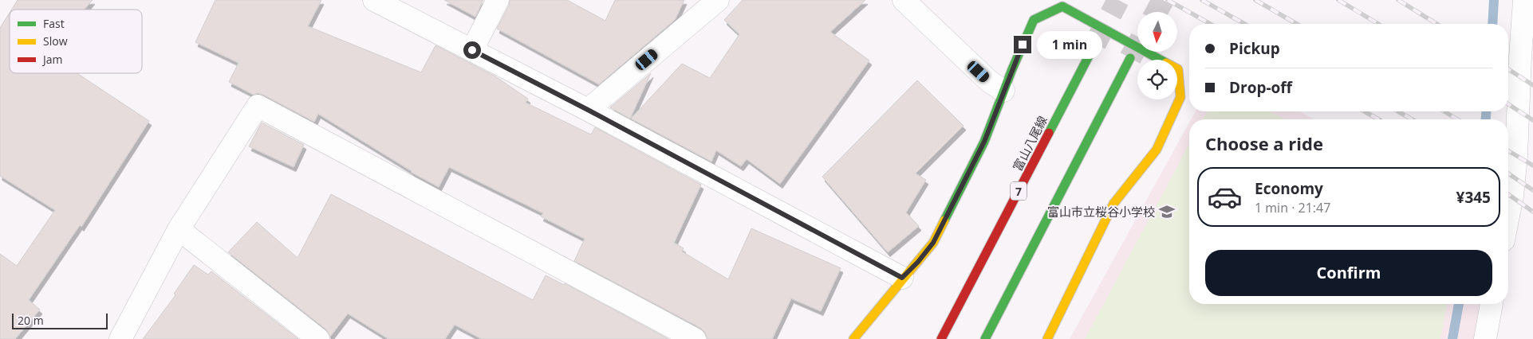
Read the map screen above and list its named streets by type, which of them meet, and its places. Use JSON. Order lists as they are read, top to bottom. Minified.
{"streets":{"street":["富山八尾線","7"]},"places":{"school or university":["富山市立桜谷小学校"]},"legend":["Fast","Slow","Jam"],"scale_bar":"20 m","north":"bottom","page":{"banner":["Pickup","Drop-off"],"bubble":"1 min","heading":"Choose a ride","list":[{"name":"Economy","note":"1 min · 21:47","value":"¥345"}],"buttons":"Confirm","scale":"20 m"}}
